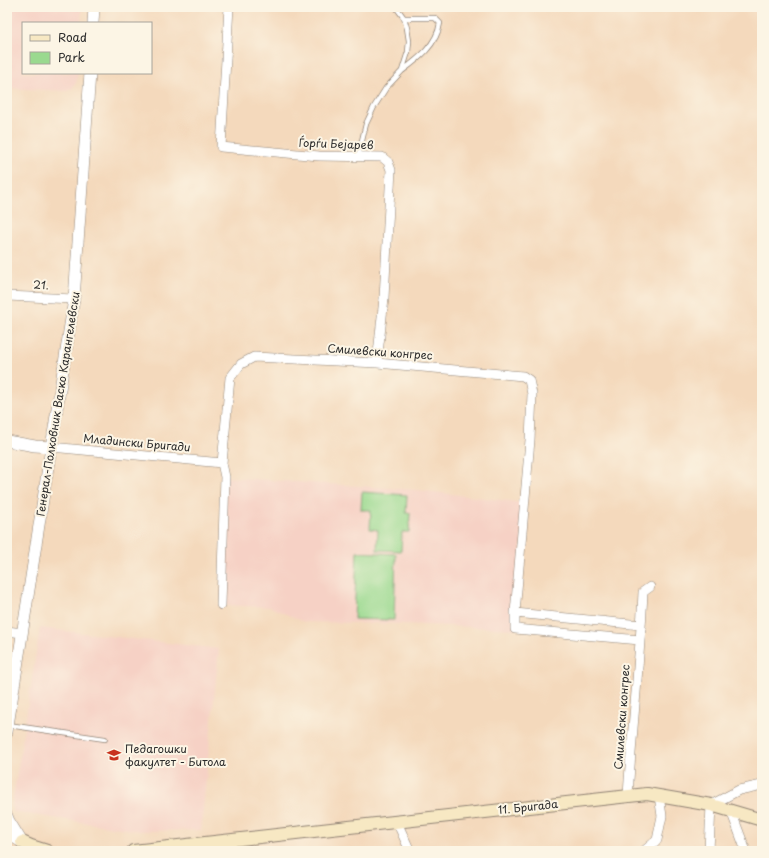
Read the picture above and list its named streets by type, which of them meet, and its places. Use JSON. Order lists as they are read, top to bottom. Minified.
{"streets":{"main road":["11. Бригада"],"street":["Ѓорѓи Бејарев","21.","Смилевски конгрес","Генерал-Полковник Васко Карангелевски","Младински Бригади"]},"crossings":[["Ѓорѓи Бејарев","Смилевски конгрес"],["21.","Генерал-Полковник Васко Карангелевски"],["Смилевски конгрес","Младински Бригади"],["Смилевски конгрес","11. Бригада"],["Генерал-Полковник Васко Карангелевски","Младински Бригади"]],"places":{"school or university":["Педагошки факултет - Битола"]},"legend":["Road","Park"]}
